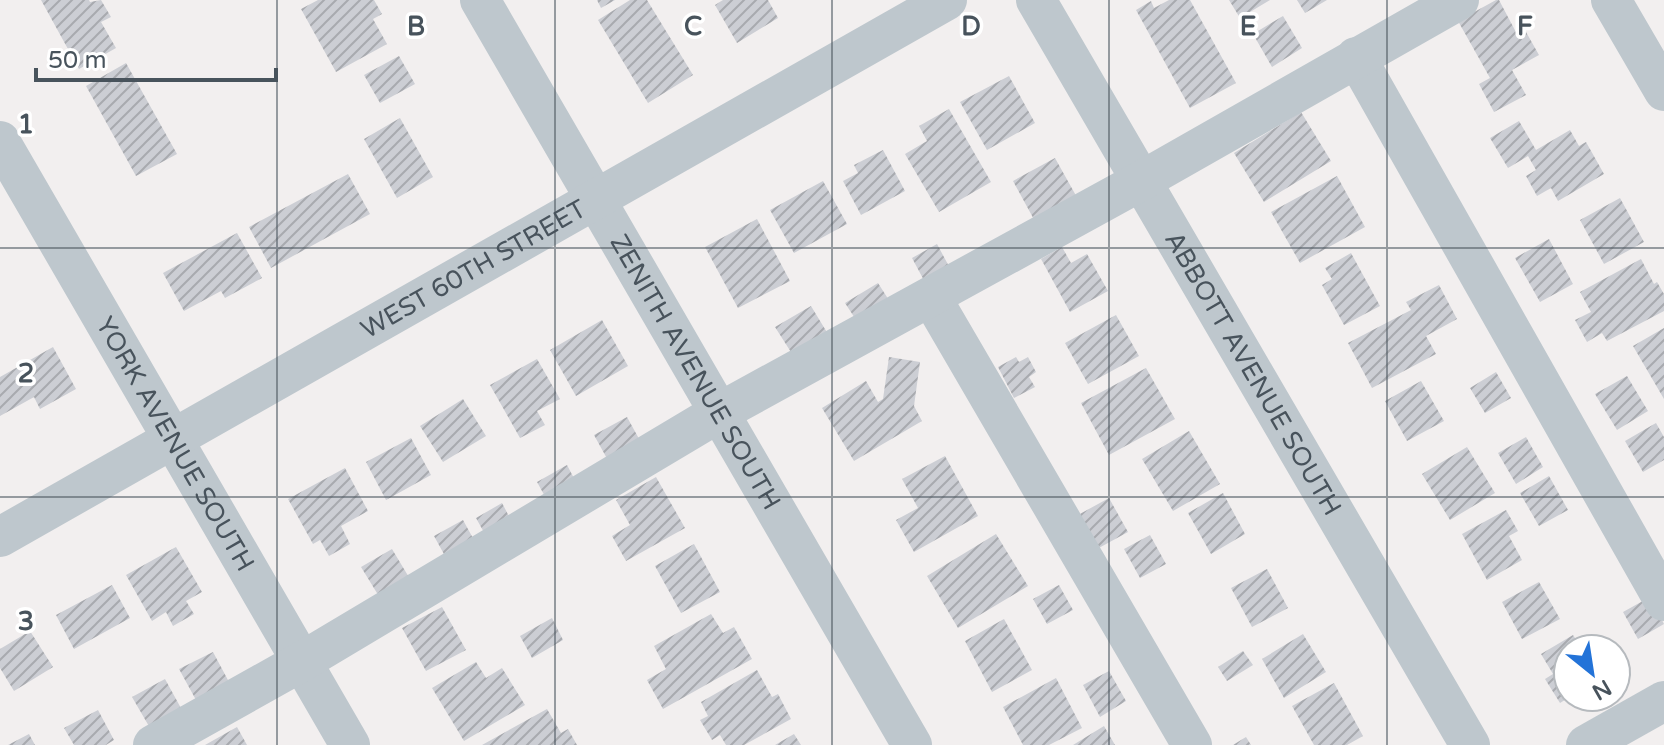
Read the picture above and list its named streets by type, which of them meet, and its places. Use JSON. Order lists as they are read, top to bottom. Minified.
{"streets":{"street":["WEST 60TH STREET","ZENITH AVENUE SOUTH","ABBOTT AVENUE SOUTH","YORK AVENUE SOUTH"]},"crossings":[["WEST 60TH STREET","ZENITH AVENUE SOUTH"],["WEST 60TH STREET","YORK AVENUE SOUTH"]],"scale_bar":"50 m","north":"bottom right","grid":{"columns":["B","C","D","E","F"],"rows":["1","2","3"]}}
